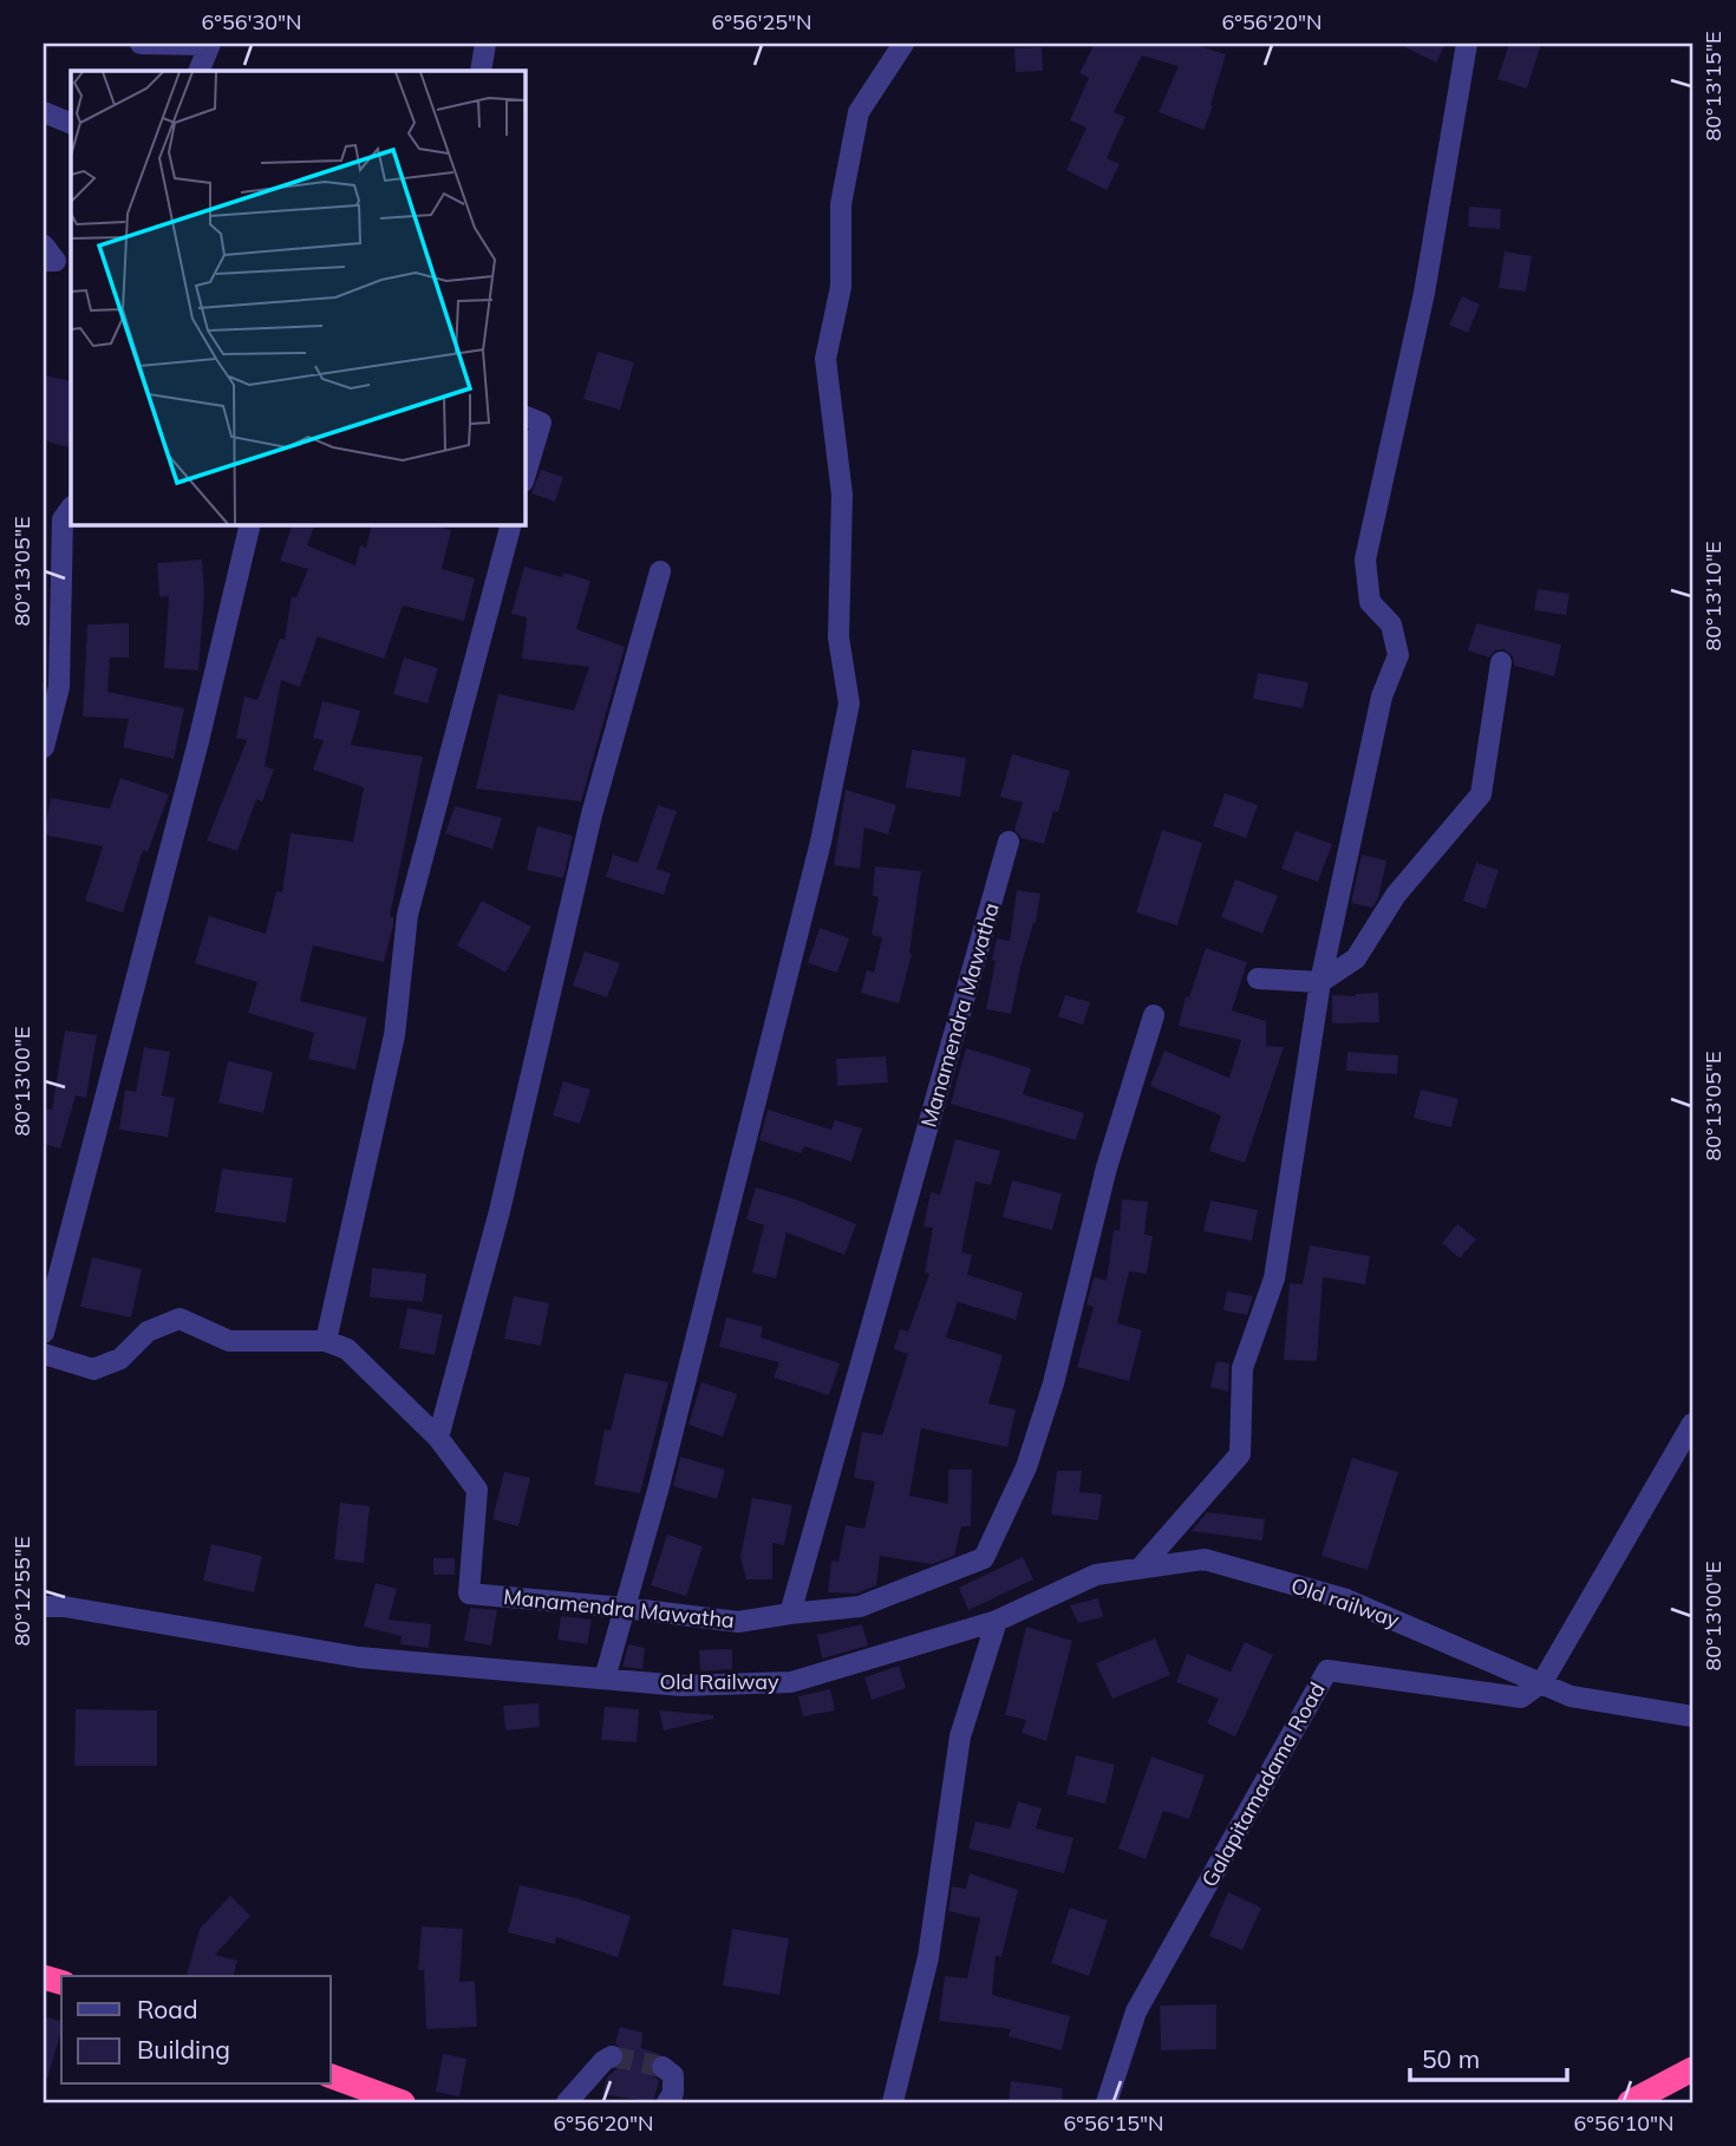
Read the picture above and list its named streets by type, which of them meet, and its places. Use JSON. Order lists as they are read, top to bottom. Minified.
{"streets":{"street":["Manamendra Mawatha","Old railway","Old Railway","Galapitamadama Road"]},"crossings":[["Old railway","Old Railway"],["Old railway","Galapitamadama Road"]],"legend":["Road","Building"],"scale_bar":"50 m","coordinates":["6°56'30\"N","6°56'25\"N","6°56'20\"N","80°13'15\"E","80°13'05\"E","80°13'10\"E","80°13'00\"E","80°12'55\"E","6°56'15\"N","6°56'10\"N"]}
